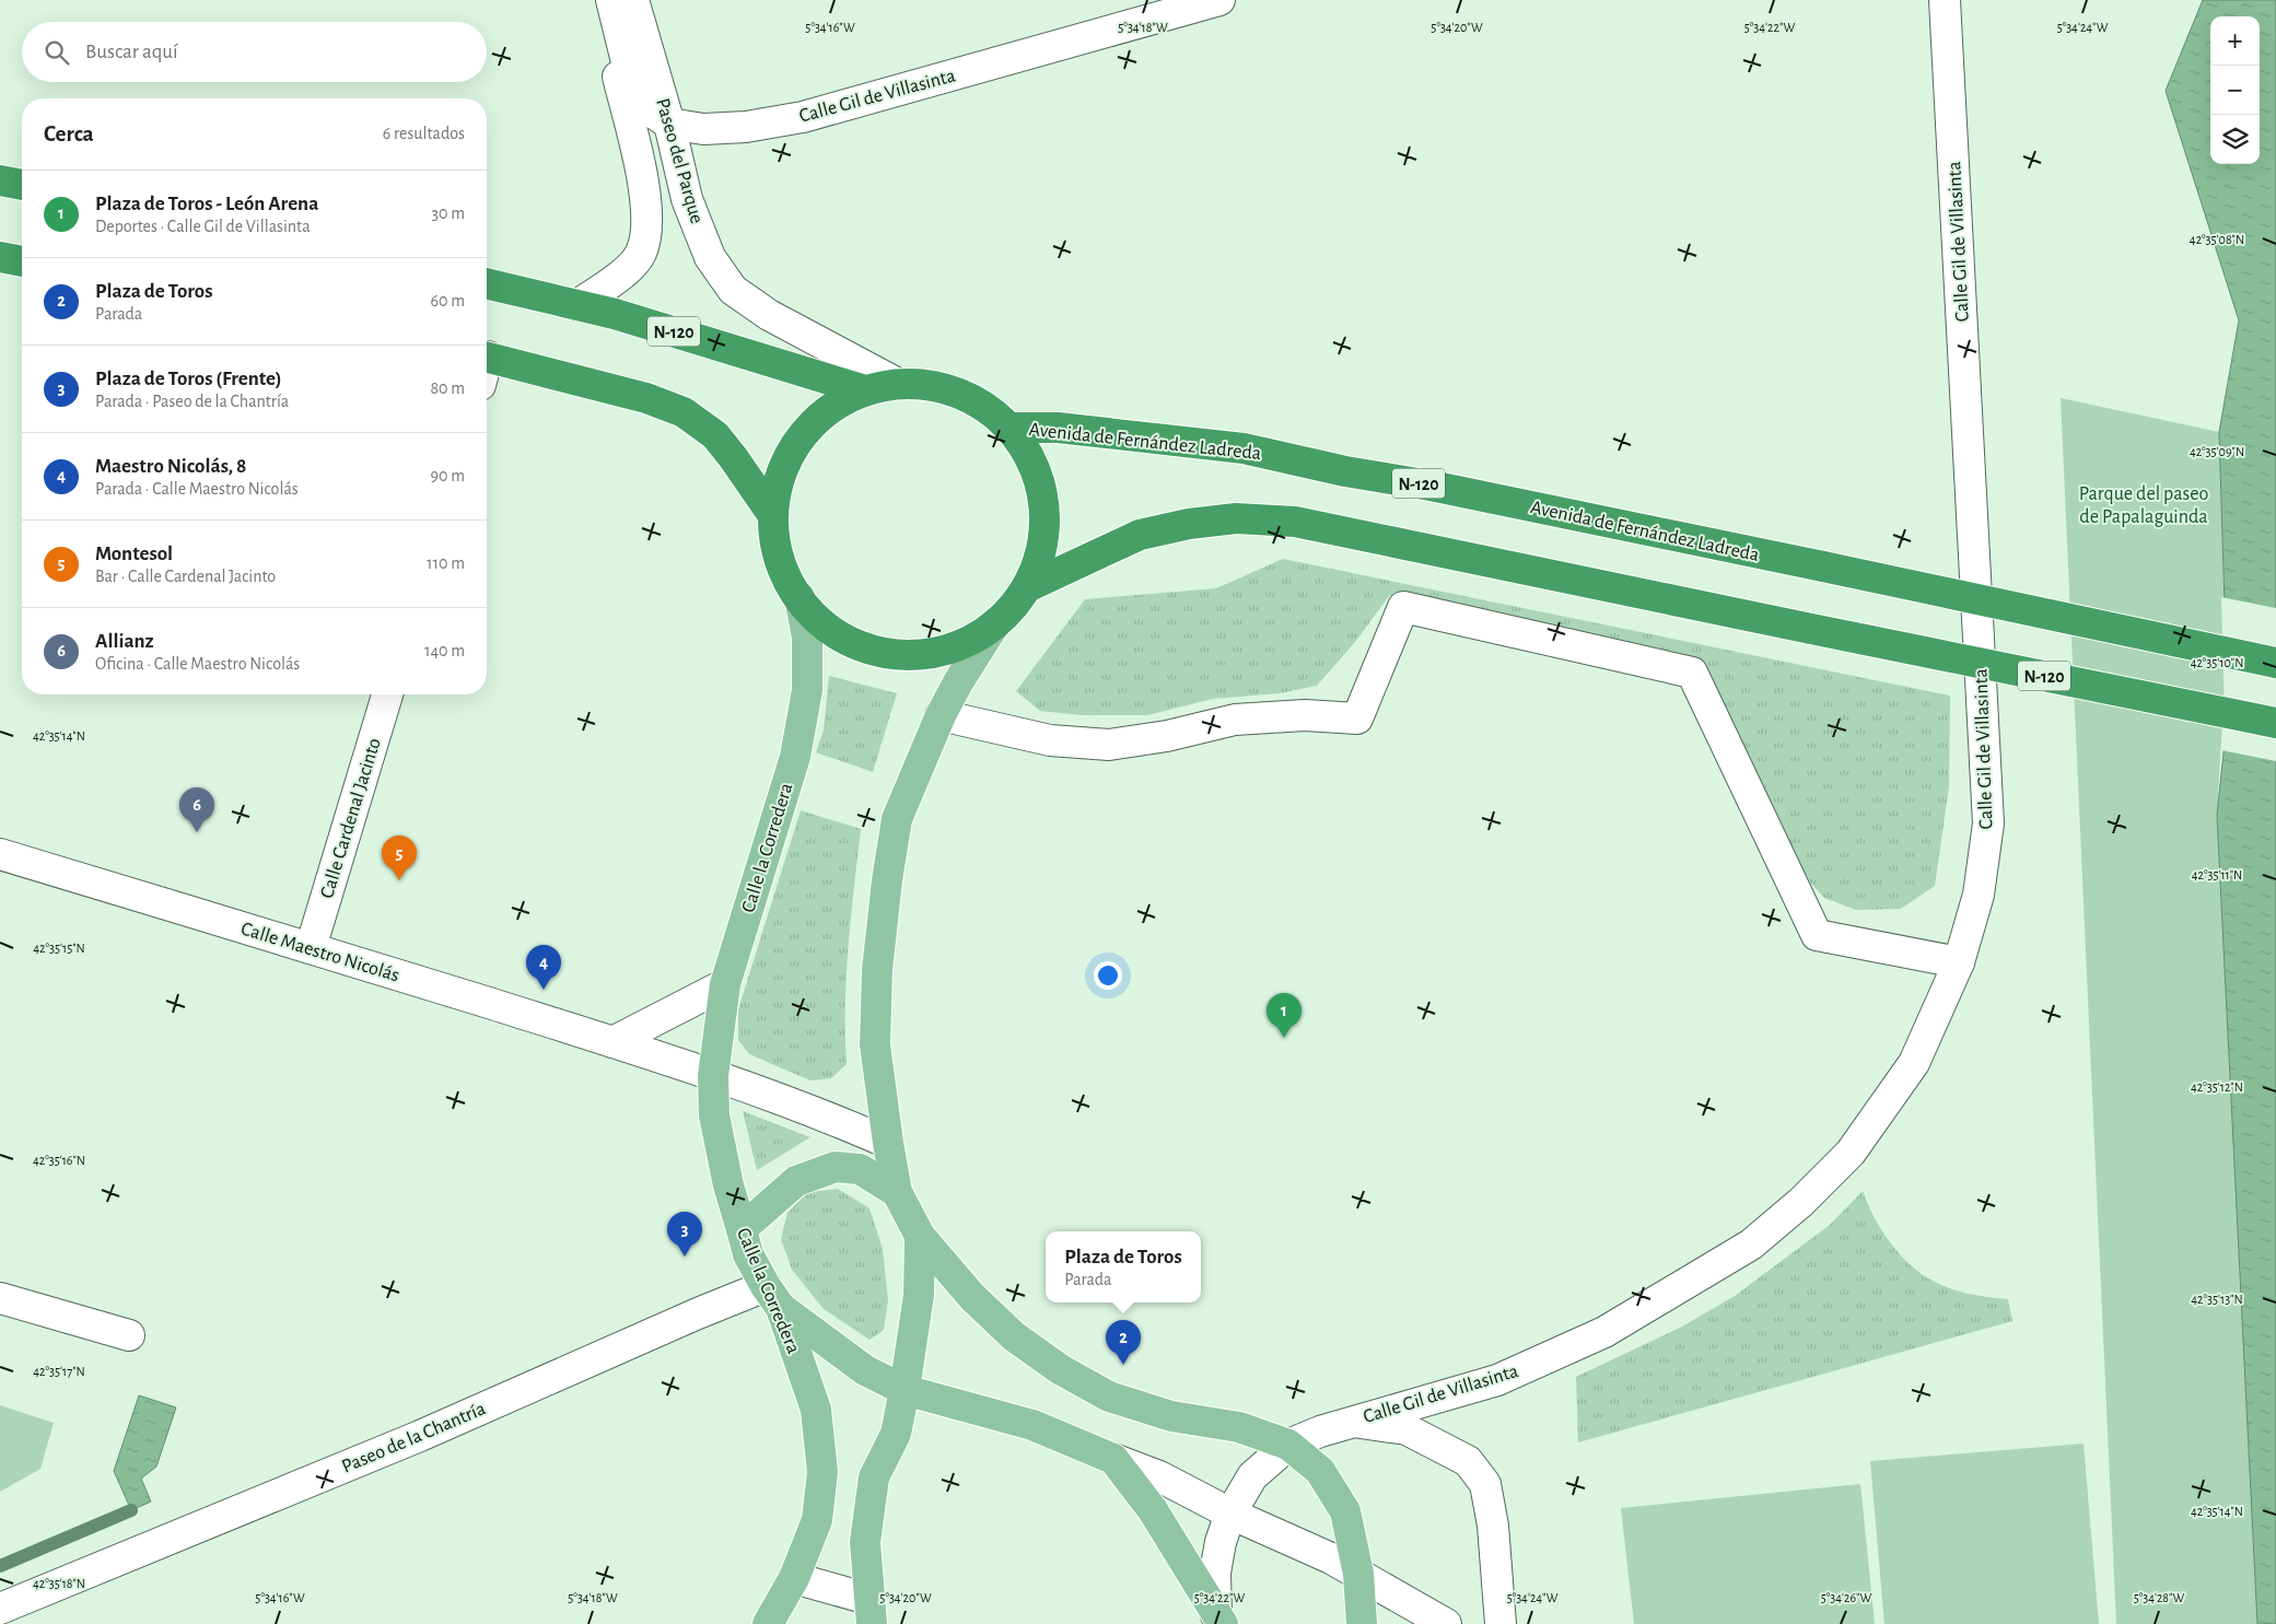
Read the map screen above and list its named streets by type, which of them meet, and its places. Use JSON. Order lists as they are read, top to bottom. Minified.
{"streets":{"highway":["N-120","Avenida de Fernández Ladreda"],"main road":["Calle la Corredera"],"street":["Calle Gil de Villasinta","Paseo del Parque","Calle Cardenal Jacinto","Calle Maestro Nicolás","Paseo de la Chantría"]},"crossings":[["Calle Gil de Villasinta","Paseo del Parque"],["Paseo del Parque","N-120"],["N-120","Avenida de Fernández Ladreda"],["N-120","Calle la Corredera"],["Calle Cardenal Jacinto","Calle Maestro Nicolás"],["Calle la Corredera","Calle Maestro Nicolás"],["Calle la Corredera","Paseo de la Chantría"]],"parks":["Parque del paseo de Papalaguinda"],"page":{"map_buttons":["+","−"],"search":"Buscar aquí","heading":["Cerca","6 resultados"],"list":[{"mark":"1","name":"Plaza de Toros - León Arena","note":"Deportes · Calle Gil de Villasinta","value":"30 m"},{"mark":"2","name":"Plaza de Toros","note":"Parada","value":"60 m"},{"mark":"3","name":"Plaza de Toros (Frente)","note":"Parada · Paseo de la Chantría","value":"80 m"},{"mark":"4","name":"Maestro Nicolás, 8","note":"Parada · Calle Maestro Nicolás","value":"90 m"},{"mark":"5","name":"Montesol","note":"Bar · Calle Cardenal Jacinto","value":"110 m"},{"mark":"6","name":"Allianz","note":"Oficina · Calle Maestro Nicolás","value":"140 m"}],"pins":["6","5","4","1","3","2"],"popup":["Plaza de Toros","Parada"]},"coordinates":["5°34'16\"W","5°34'18\"W","5°34'20\"W","5°34'22\"W","5°34'24\"W","42°35'08\"N","42°35'09\"N","42°35'10\"N","42°35'14\"N","42°35'11\"N","42°35'15\"N","42°35'12\"N","42°35'16\"N","42°35'13\"N","42°35'17\"N","42°35'18\"N","5°34'26\"W","5°34'28\"W"]}
